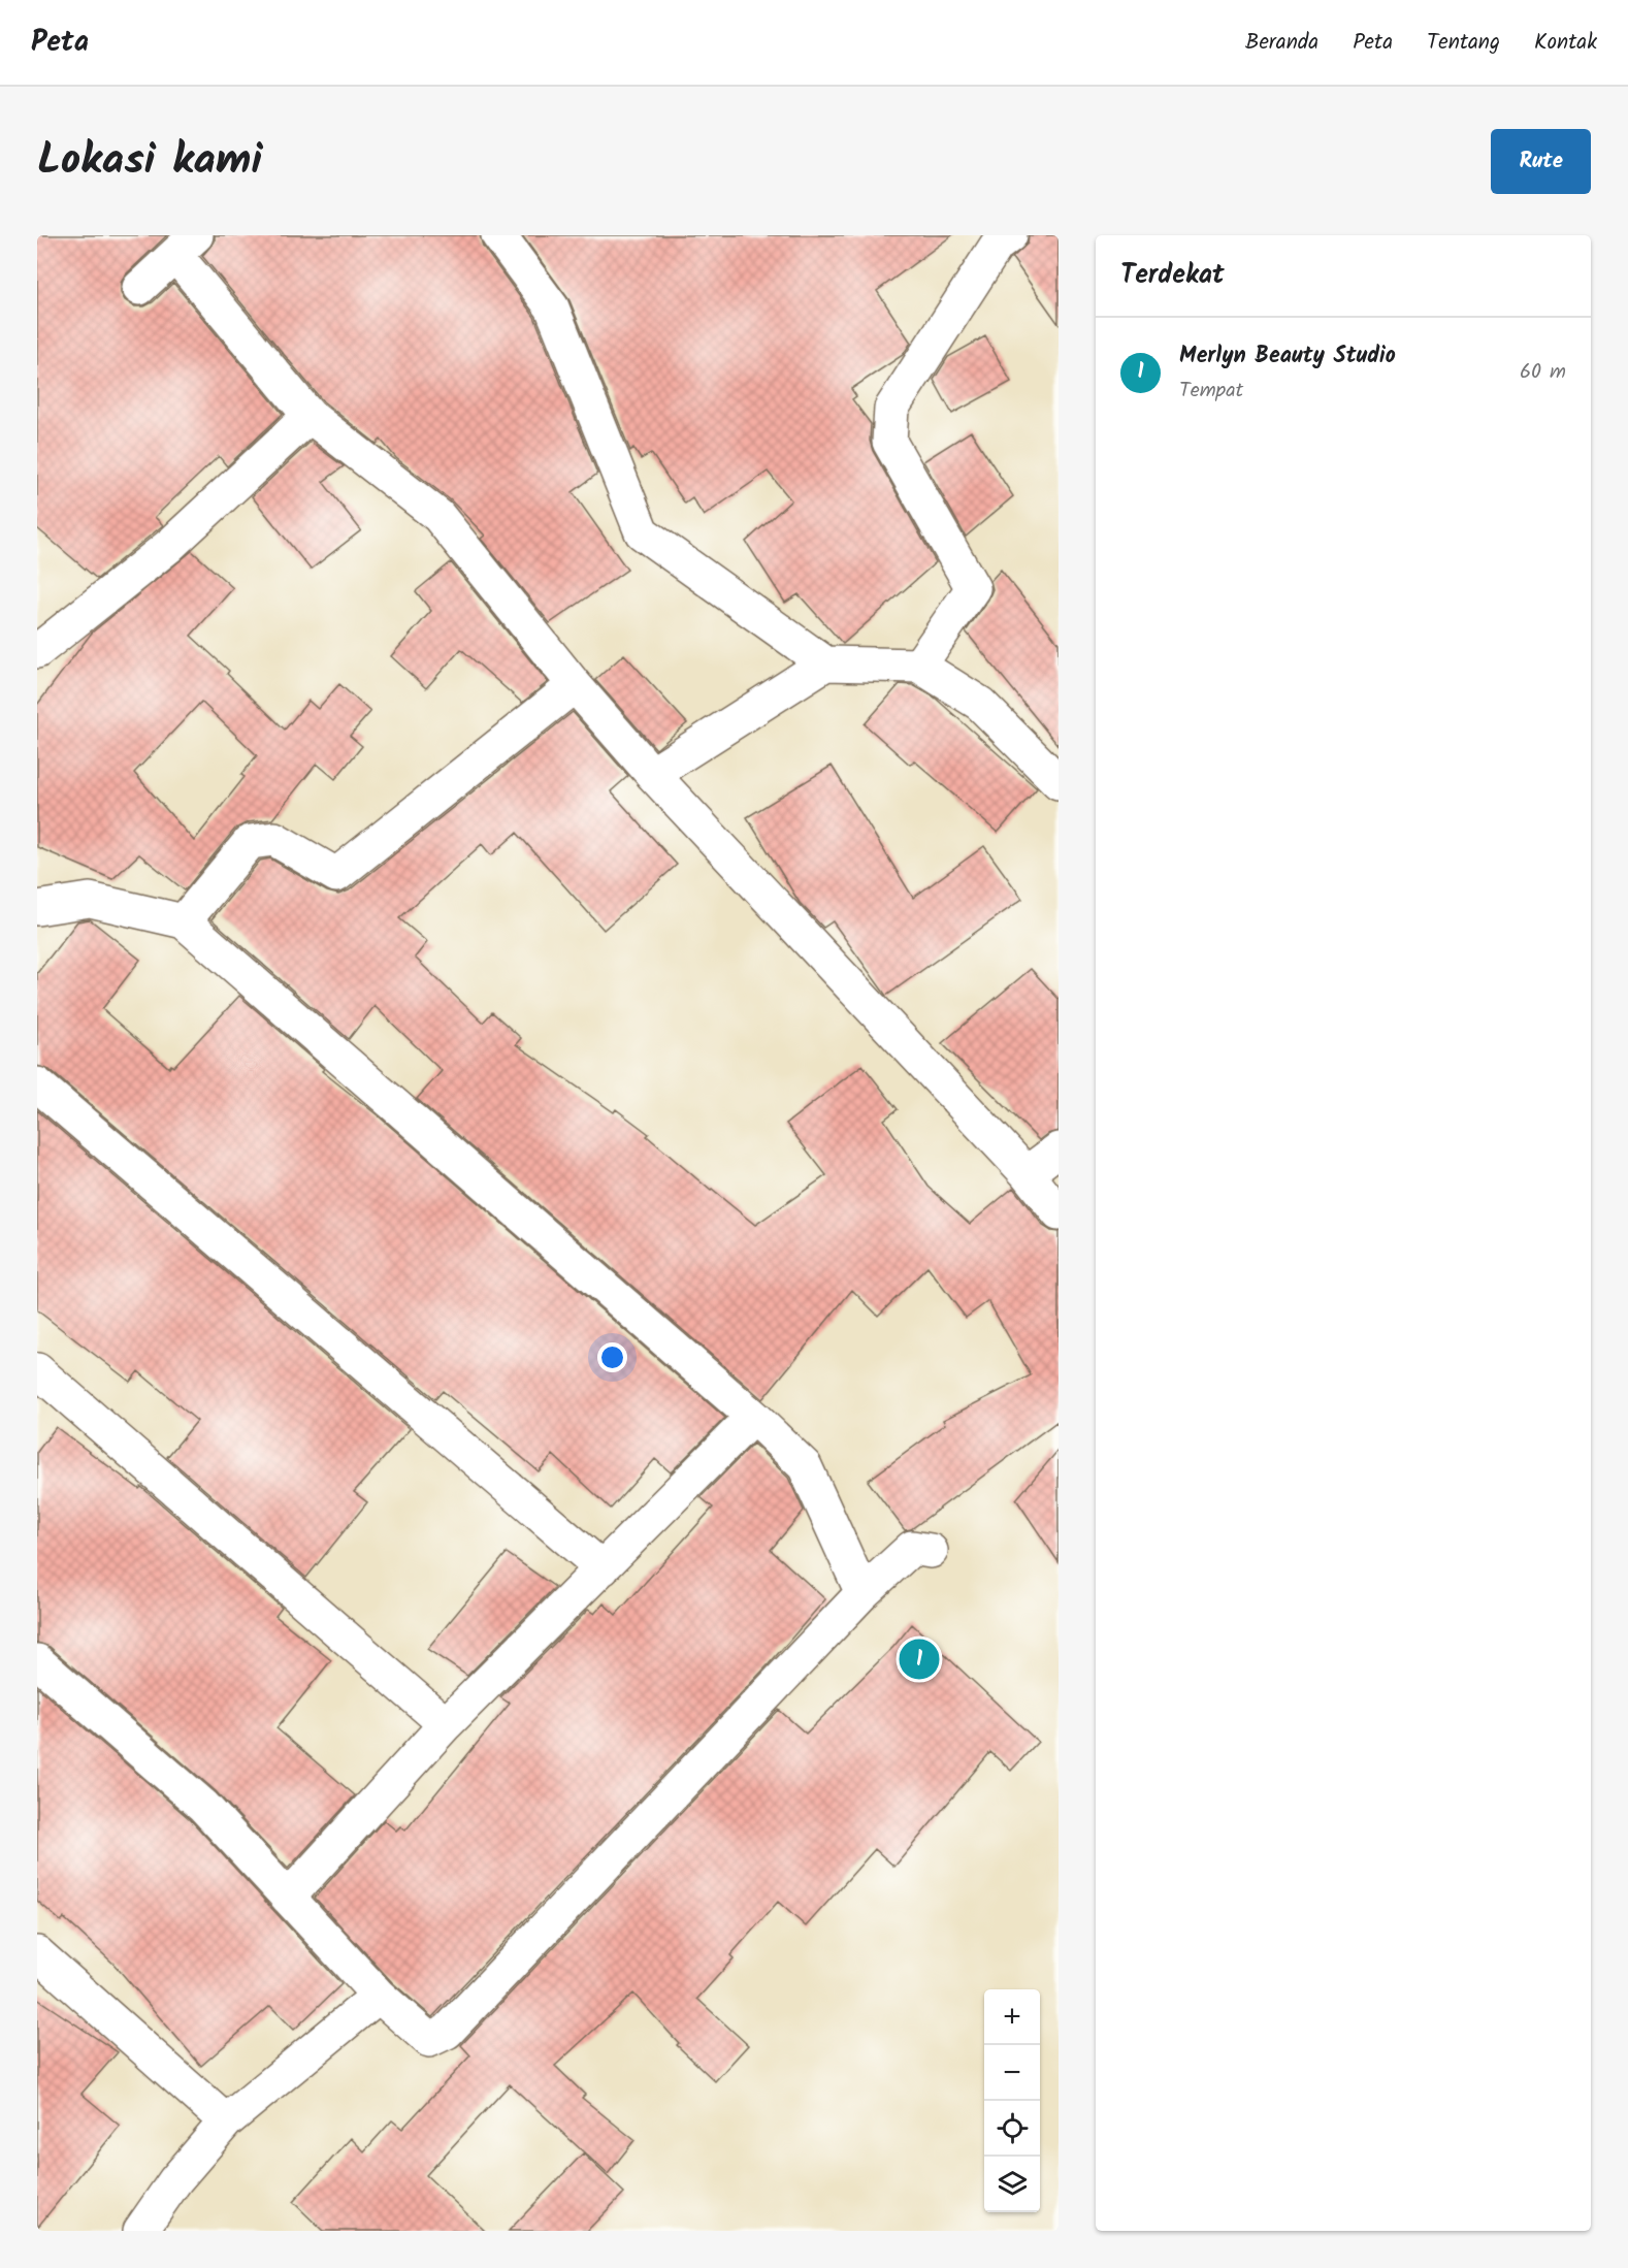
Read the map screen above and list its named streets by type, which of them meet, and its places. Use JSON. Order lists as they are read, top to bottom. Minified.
{"page":{"header":"Peta","nav":["Beranda","Peta","Tentang","Kontak"],"title":"Lokasi kami","buttons":"Rute","heading":"Terdekat","list":[{"mark":"1","name":"Merlyn Beauty Studio","note":"Tempat","value":"60 m"}],"pins":"1","map_buttons":["+","−"]}}
